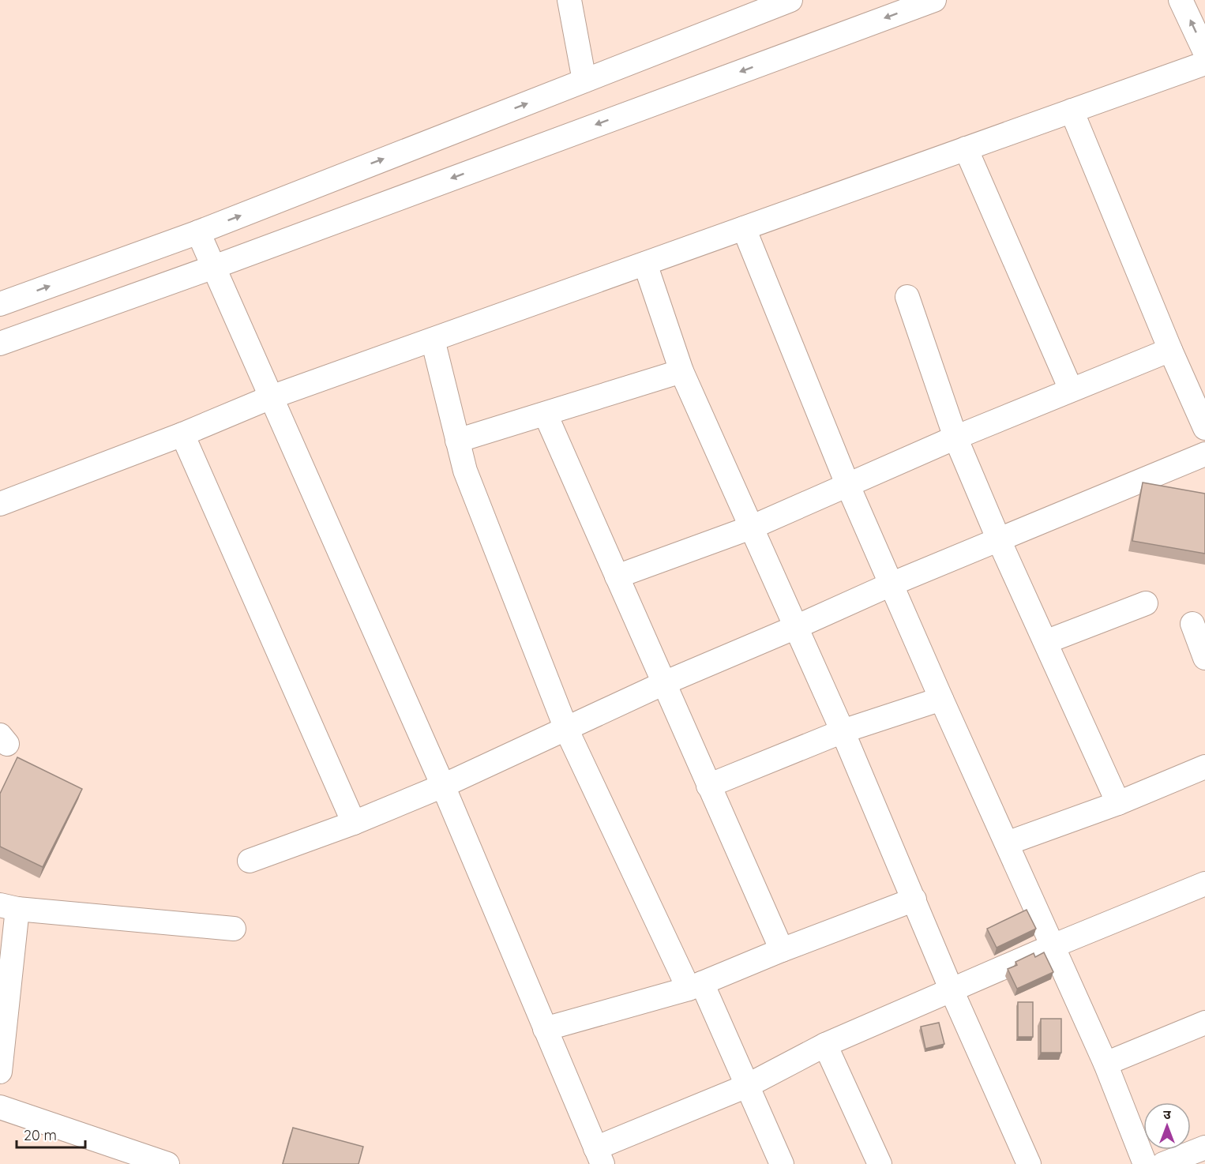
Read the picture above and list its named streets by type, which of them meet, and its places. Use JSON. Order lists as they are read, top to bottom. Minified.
{"scale_bar":"20 m","north":"top"}
